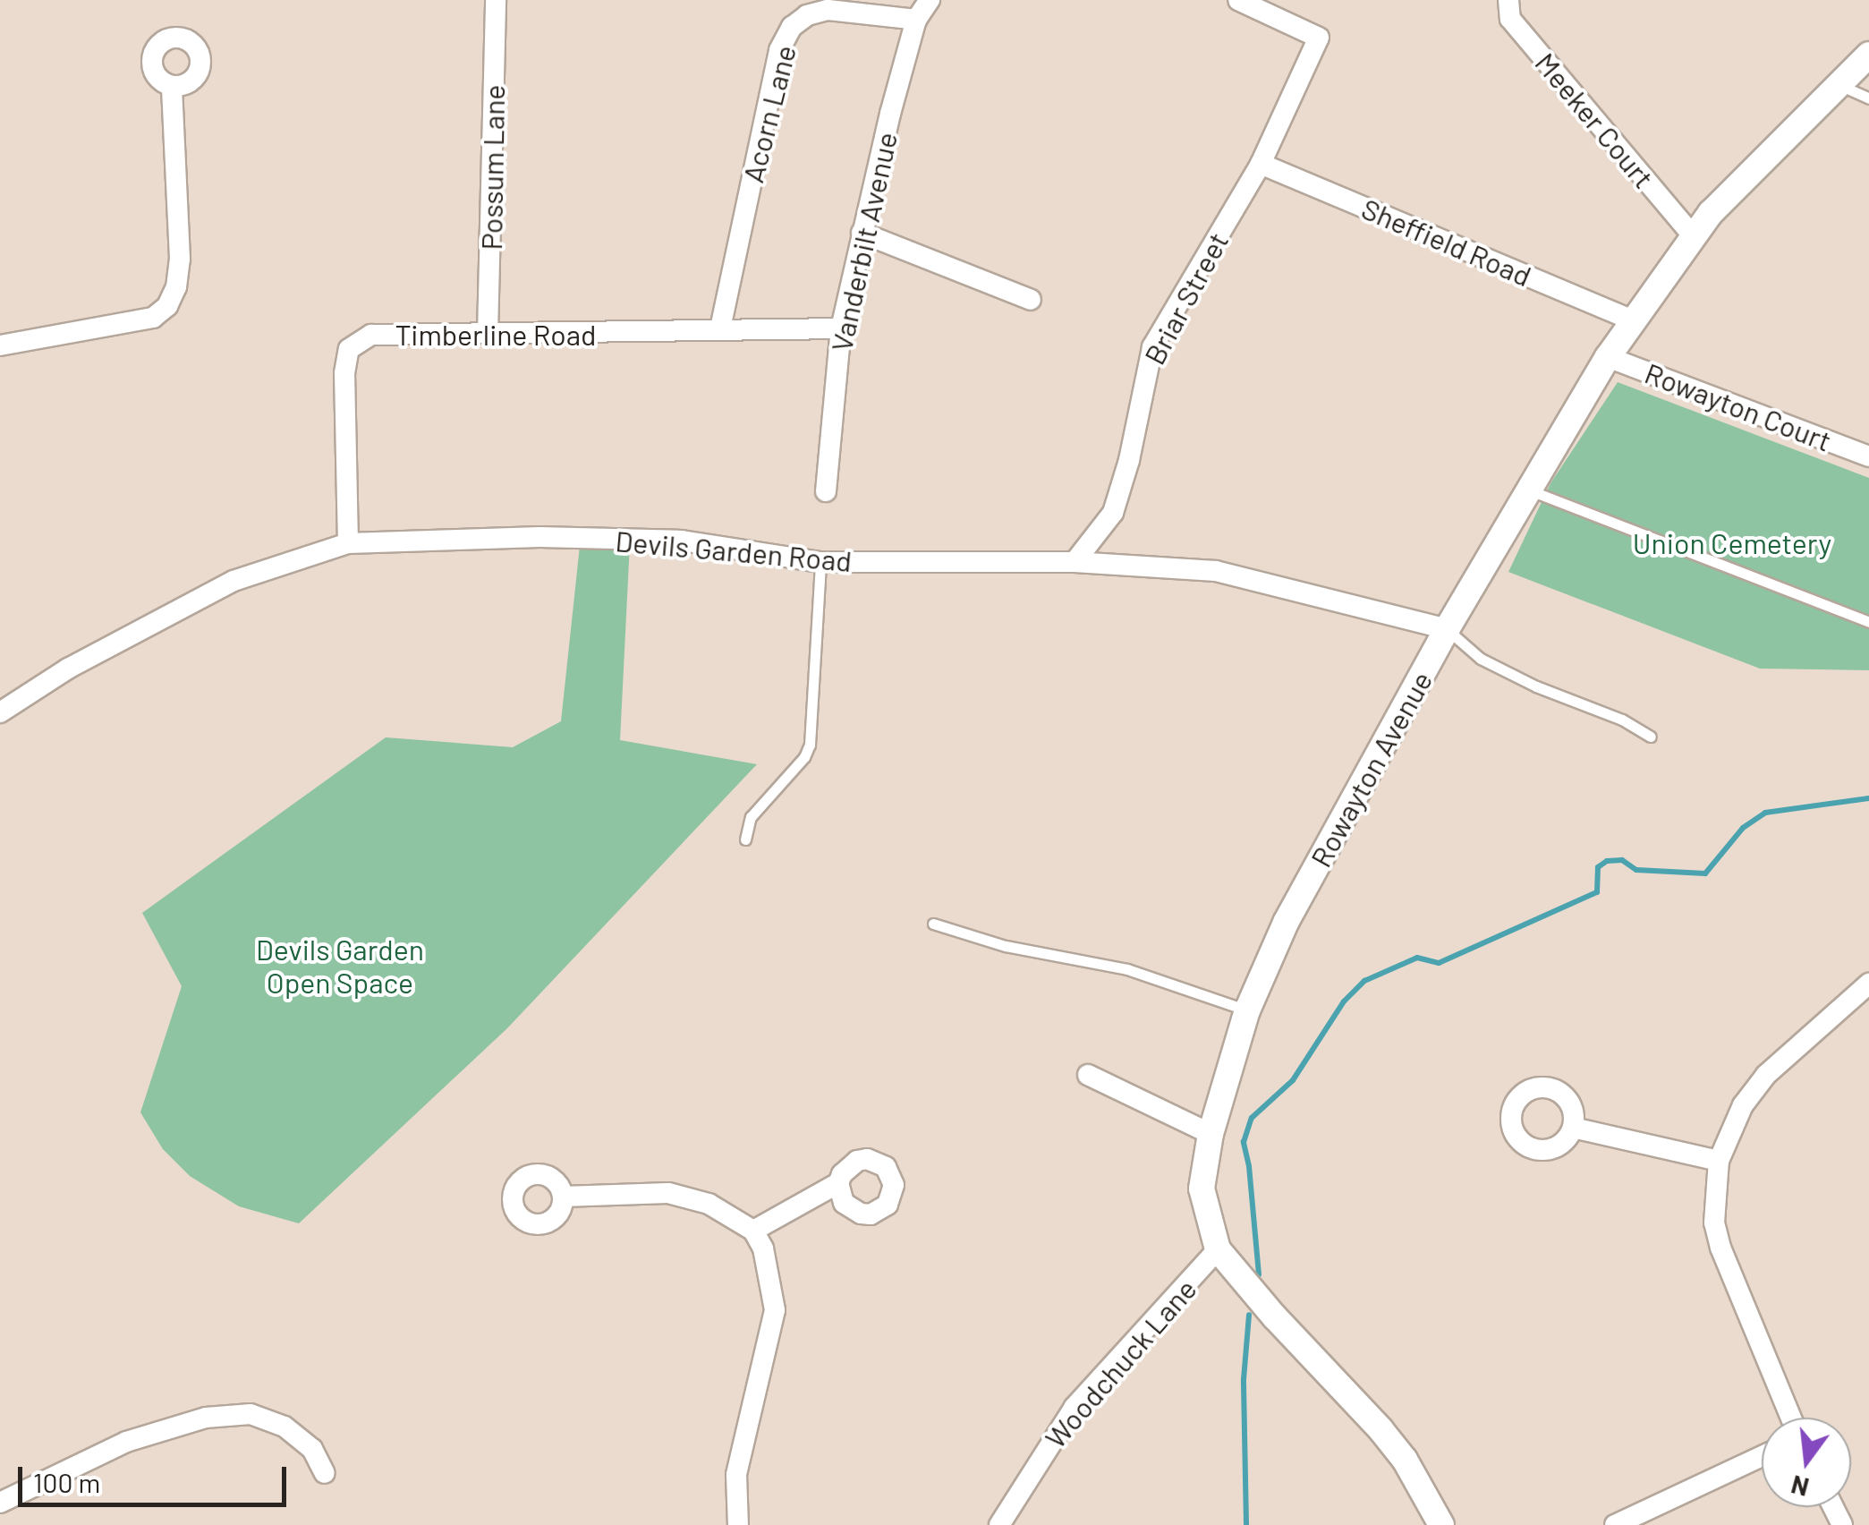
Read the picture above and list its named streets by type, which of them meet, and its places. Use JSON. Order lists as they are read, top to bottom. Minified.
{"streets":{"street":["Acorn Lane","Meeker Court","Possum Lane","Vanderbilt Avenue","Sheffield Road","Briar Street","Timberline Road","Rowayton Court","Devils Garden Road","Rowayton Avenue","Woodchuck Lane"]},"crossings":[["Acorn Lane","Vanderbilt Avenue"],["Acorn Lane","Timberline Road"],["Meeker Court","Rowayton Avenue"],["Possum Lane","Timberline Road"],["Vanderbilt Avenue","Timberline Road"],["Sheffield Road","Briar Street"],["Sheffield Road","Rowayton Avenue"],["Briar Street","Devils Garden Road"],["Timberline Road","Devils Garden Road"],["Rowayton Court","Rowayton Avenue"],["Devils Garden Road","Rowayton Avenue"],["Rowayton Avenue","Woodchuck Lane"]],"parks":["Union Cemetery","Devils Garden Open Space"],"scale_bar":"100 m","north":"bottom"}
